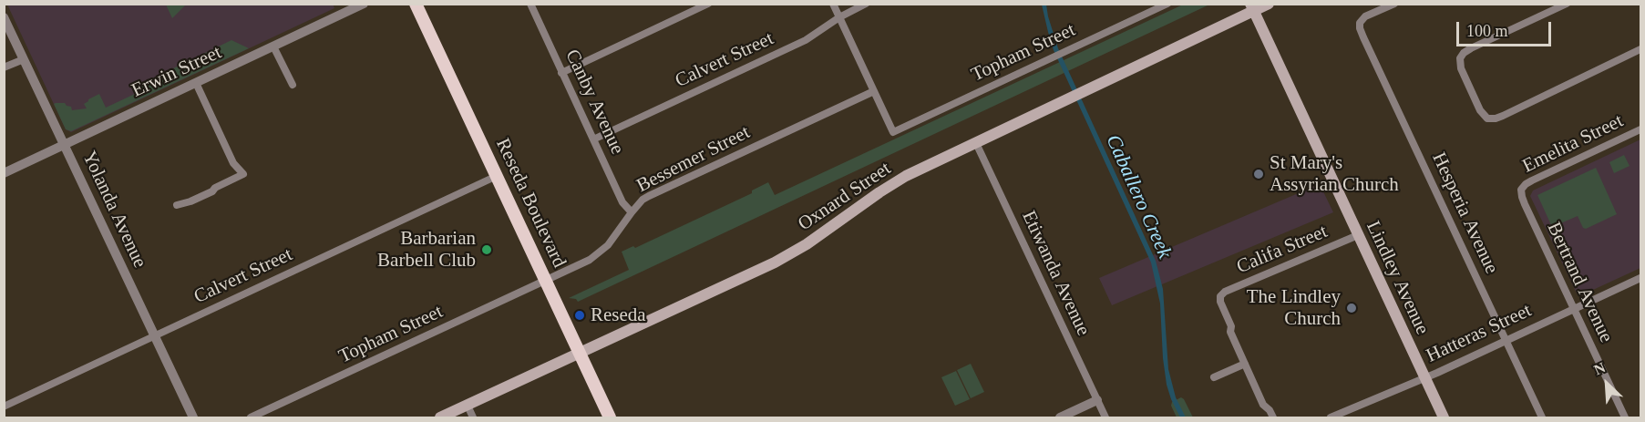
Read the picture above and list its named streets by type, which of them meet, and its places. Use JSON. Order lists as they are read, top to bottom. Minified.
{"streets":{"main road":["Oxnard Street","Reseda Boulevard","Lindley Avenue"],"street":["Topham Street","Calvert Street","Erwin Street","Canby Avenue","Emelita Street","Bessemer Street","Yolanda Avenue","Hesperia Avenue","Califa Street","Etiwanda Avenue","Bertrand Avenue","Hatteras Street"]},"crossings":[["Topham Street","Bessemer Street"],["Topham Street","Reseda Boulevard"],["Calvert Street","Canby Avenue"],["Calvert Street","Reseda Boulevard"],["Calvert Street","Yolanda Avenue"],["Erwin Street","Yolanda Avenue"],["Canby Avenue","Bessemer Street"],["Emelita Street","Bertrand Avenue"],["Bessemer Street","Reseda Boulevard"],["Oxnard Street","Reseda Boulevard"],["Oxnard Street","Etiwanda Avenue"],["Oxnard Street","Lindley Avenue"],["Hesperia Avenue","Hatteras Street"],["Califa Street","Lindley Avenue"],["Lindley Avenue","Hatteras Street"],["Bertrand Avenue","Hatteras Street"]],"water":["Caballero Creek"],"places":["St Mary's Assyrian Church","Barbarian Barbell Club","The Lindley Church","Reseda"],"scale_bar":"100 m","north":"top left"}
